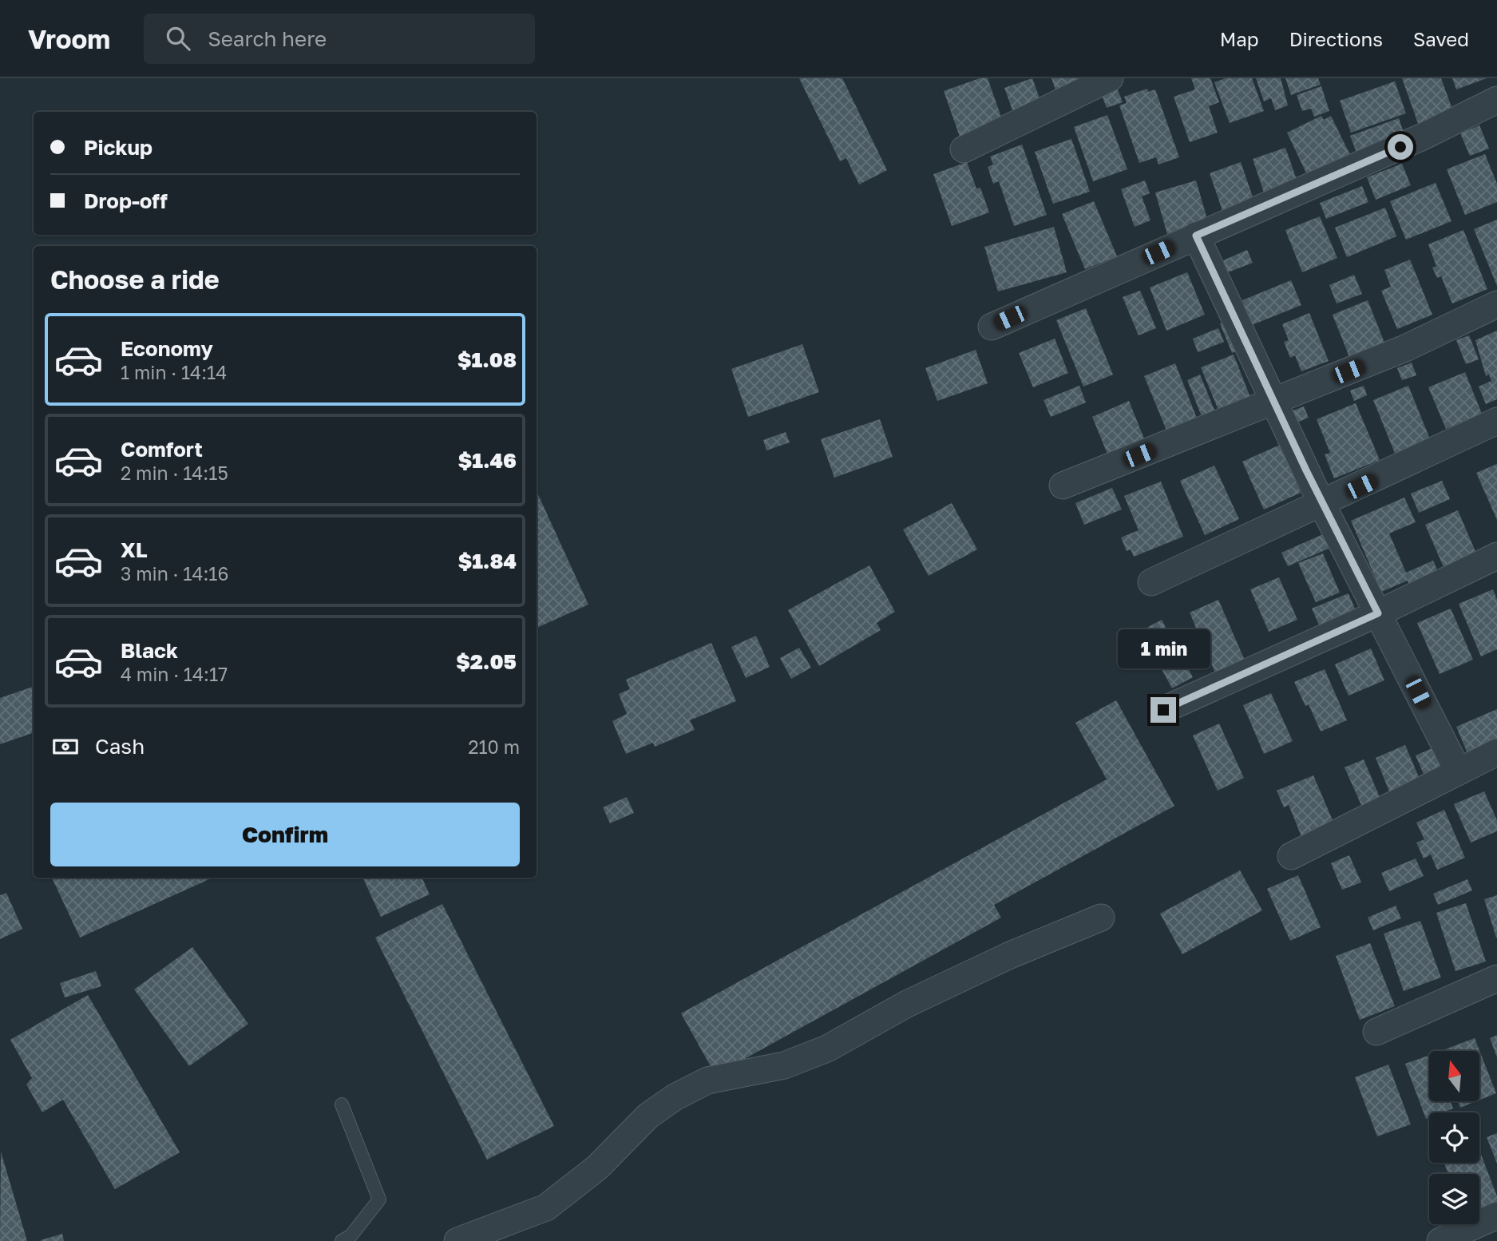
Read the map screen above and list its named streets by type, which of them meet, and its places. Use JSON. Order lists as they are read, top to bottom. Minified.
{"north":"top","page":{"header":"Vroom","search":"Search here","nav":["Map","Directions","Saved"],"banner":["Pickup","Drop-off"],"heading":"Choose a ride","list":[{"name":"Economy","note":"1 min · 14:14","value":"$1.08"},{"name":"Comfort","note":"2 min · 14:15","value":"$1.46"},{"name":"XL","note":"3 min · 14:16","value":"$1.84"},{"name":"Black","note":"4 min · 14:17","value":"$2.05"}],"bubble":"1 min","pay":["Cash","210 m"],"buttons":"Confirm"}}
